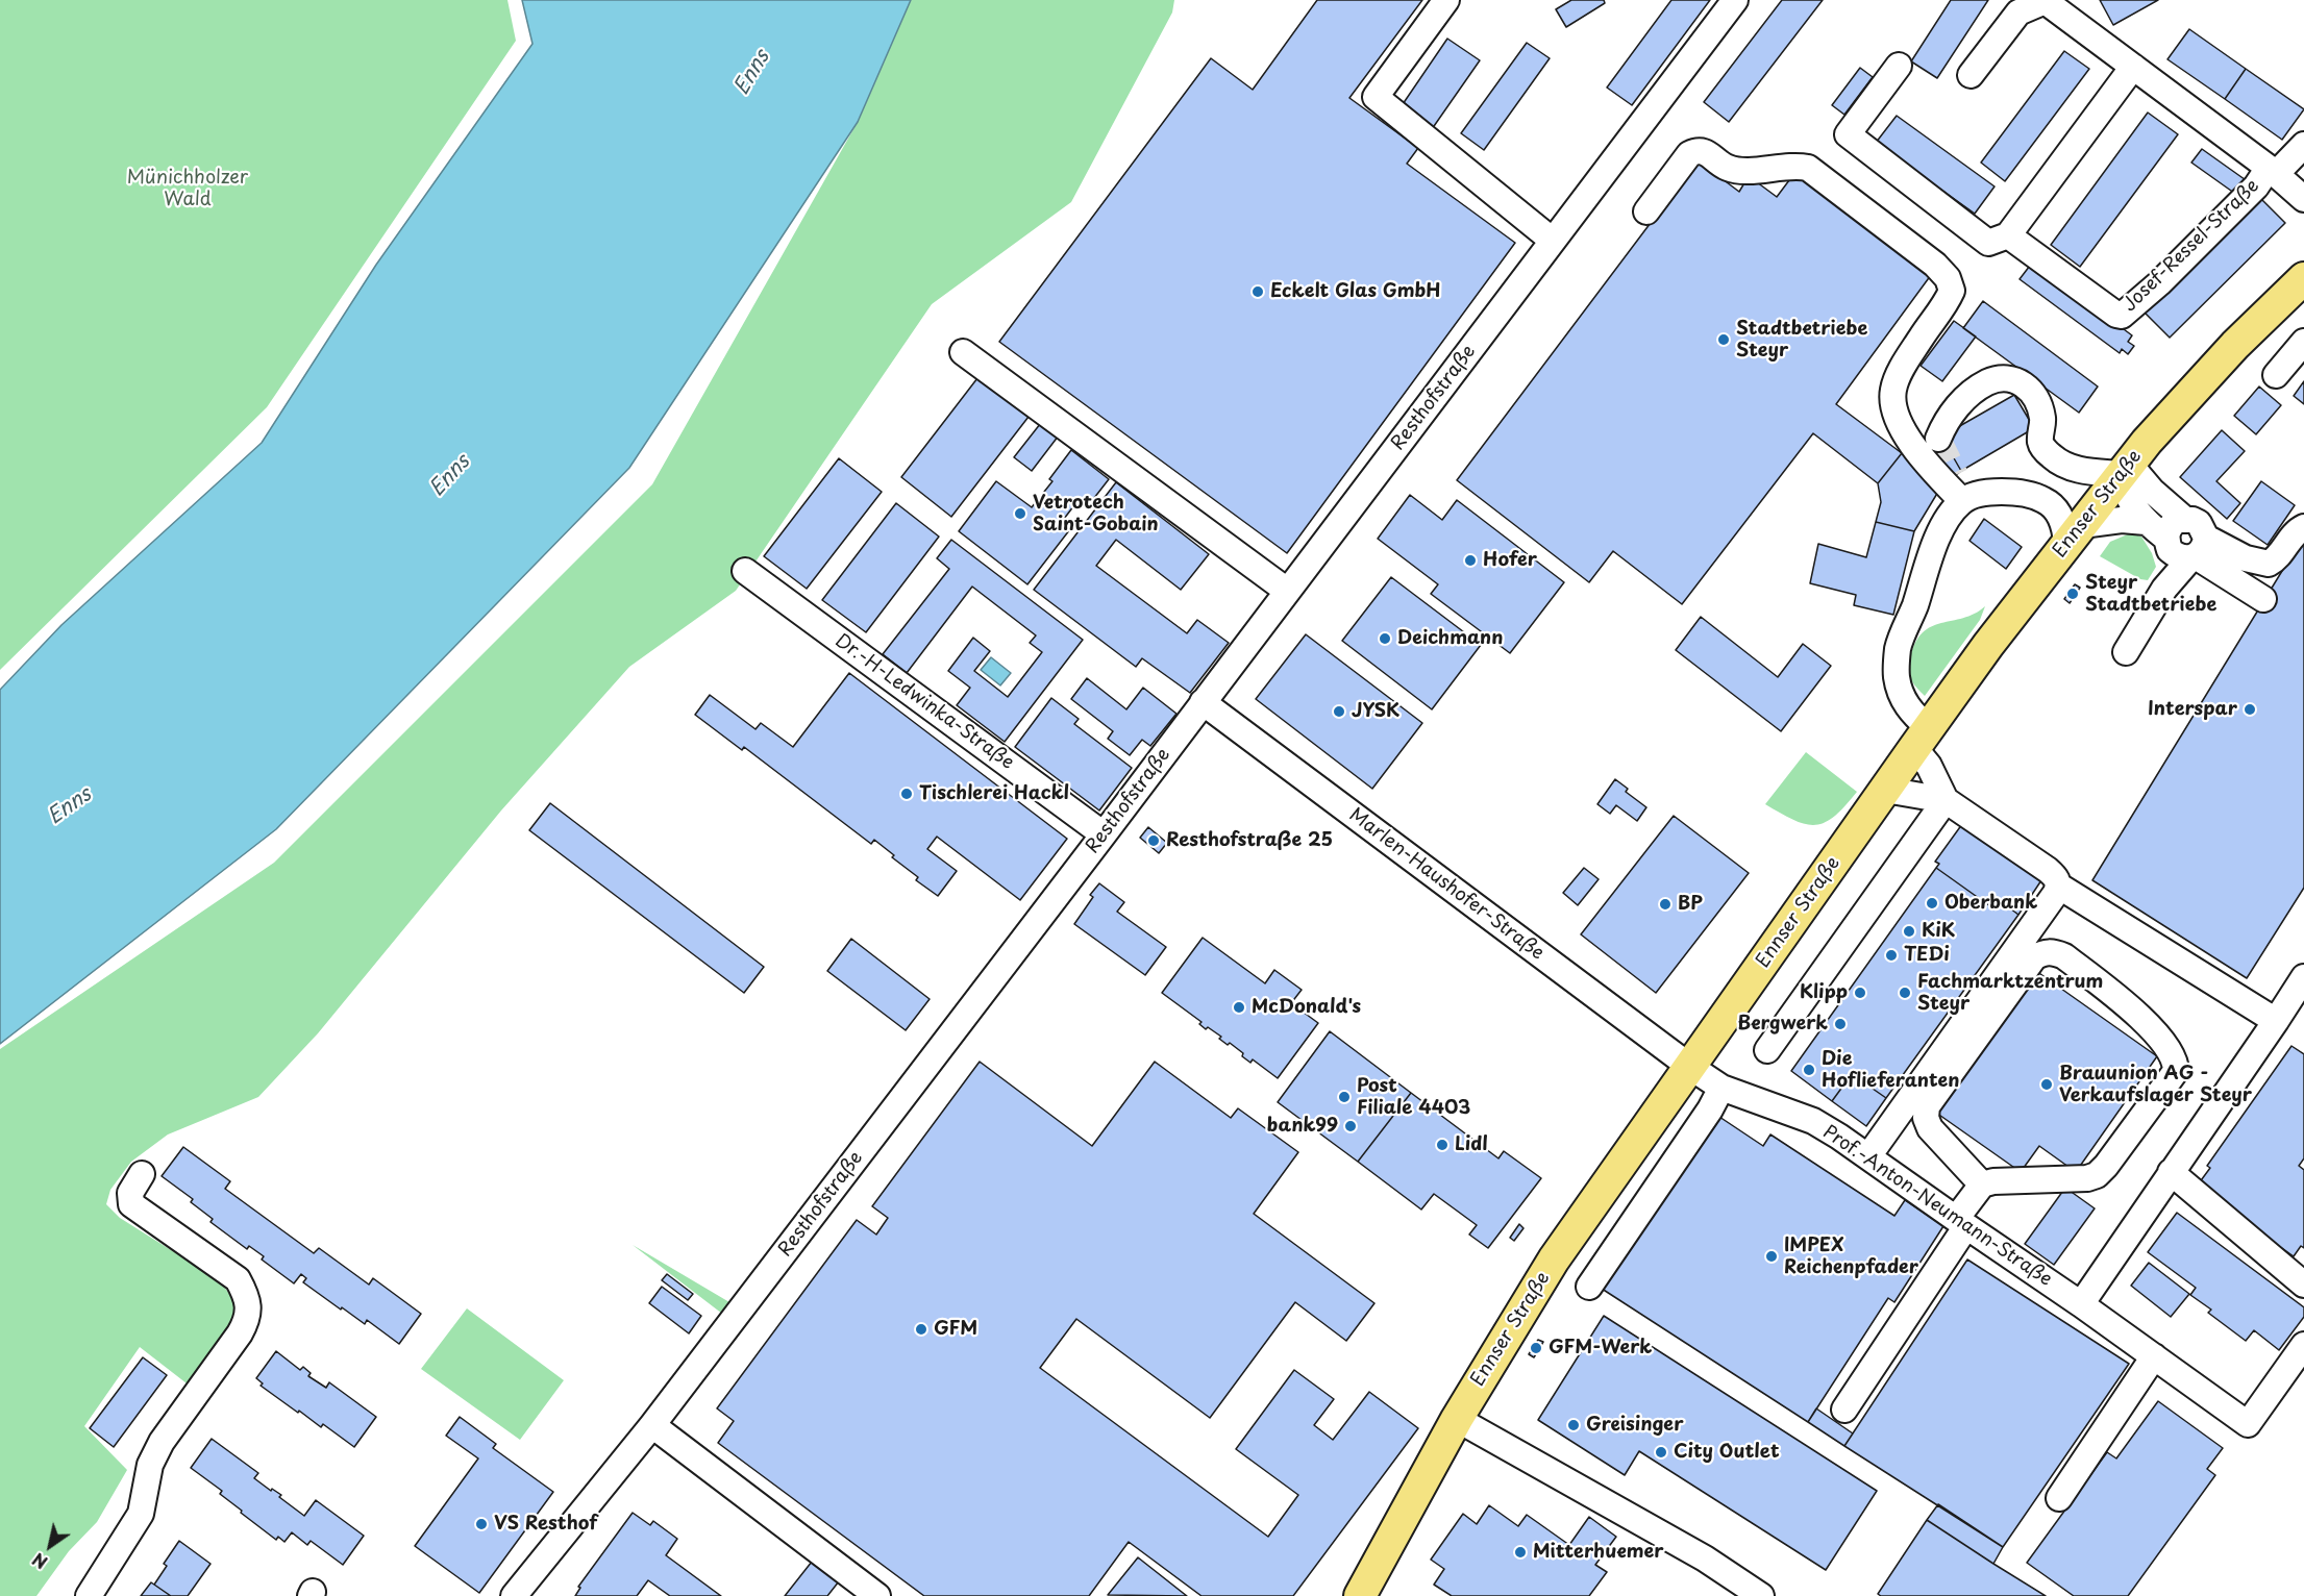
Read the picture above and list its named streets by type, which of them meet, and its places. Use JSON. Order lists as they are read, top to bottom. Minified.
{"streets":{"main road":["Ennser Straße"],"street":["Josef-Ressel-Straße","Resthofstraße","Dr.-H-Ledwinka-Straße","Marlen-Haushofer-Straße","Prof.-Anton-Neumann-Straße"]},"crossings":[["Resthofstraße","Dr.-H-Ledwinka-Straße"],["Resthofstraße","Marlen-Haushofer-Straße"],["Ennser Straße","Marlen-Haushofer-Straße"],["Ennser Straße","Prof.-Anton-Neumann-Straße"],["Marlen-Haushofer-Straße","Prof.-Anton-Neumann-Straße"]],"water":["Enns"],"parks":["Münichholzer Wald"],"places":["Eckelt Glas GmbH","Stadtbetriebe Steyr","Vetrotech Saint-Gobain","Hofer","Steyr Stadtbetriebe","Deichmann","Interspar","JYSK","Tischlerei Hackl","Resthofstraße 25","Oberbank","BP","KiK","TEDi","Klipp","Fachmarktzentrum Steyr","McDonald's","Bergwerk","Die Hoflieferanten","Brauunion AG - Verkaufslager Steyr","Post Filiale 4403","bank99","Lidl","IMPEX Reichenpfader","GFM","GFM-Werk","Greisinger","City Outlet","VS Resthof","Mitterhuemer"],"north":"bottom left"}
